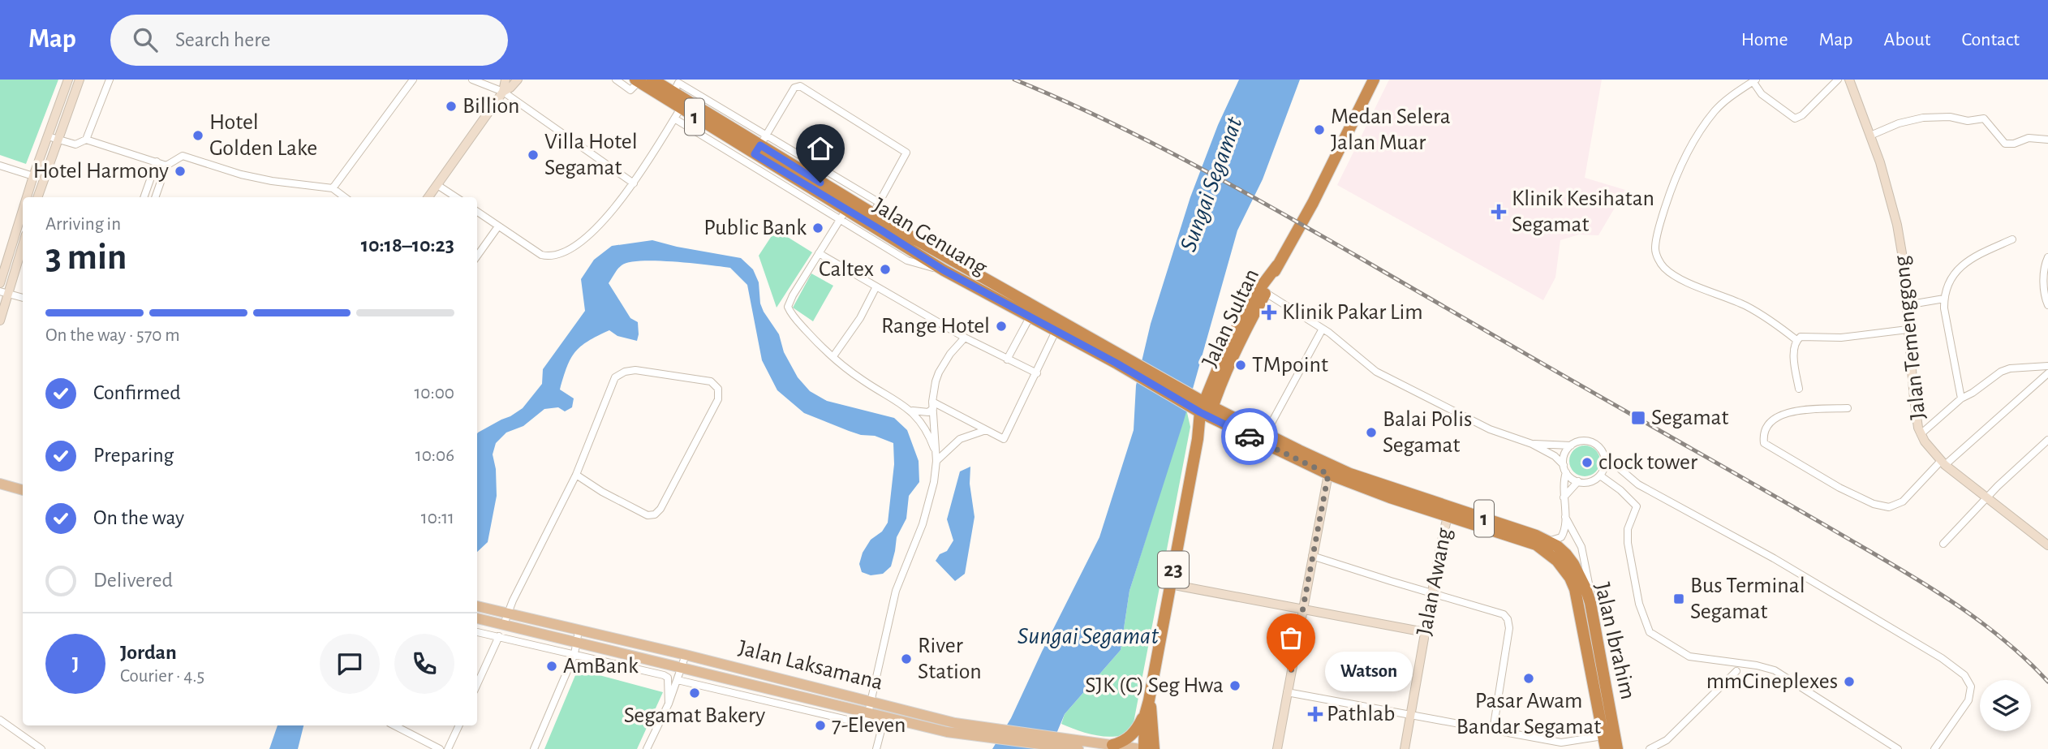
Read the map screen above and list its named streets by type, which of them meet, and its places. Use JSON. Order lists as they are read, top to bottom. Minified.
{"streets":{"highway":["1","Jalan Genuang","Jalan Sultan","23","Jalan Ibrahim"],"main road":["Jalan Laksamana"],"street":["Jalan Temenggong","Jalan Awang"]},"crossings":[["Jalan Genuang","Jalan Sultan"],["Jalan Genuang","Jalan Ibrahim"],["Jalan Sultan","Jalan Ibrahim"],["Jalan Awang","Jalan Ibrahim"]],"water":["Sungai Segamat"],"places":{"other":["Billion","Medan Selera Jalan Muar","Hotel Golden Lake","Villa Hotel Segamat","Hotel Harmony","Public Bank","Caltex","Range Hotel","TMpoint","Balai Polis Segamat","clock tower","River Station","AmBank","Watson","Pasar Awam Bandar Segamat","mmCineplexes","SJK (C) Seg Hwa","Segamat Bakery","7-Eleven"],"health":["Klinik Kesihatan Segamat","Klinik Pakar Lim","Pathlab"],"transit":["Segamat","Bus Terminal Segamat"]},"page":{"header":"Map","search":"Search here","nav":["Home","Map","About","Contact"],"heading":["3 min","Arriving in","10:18–10:23"],"panel":["Jordan","Courier · 4.5"],"bar":"On the way · 570 m","list":[["Confirmed","10:00"],["Preparing","10:06"],["On the way","10:11"],"Delivered"],"round":"J","bubble":"Watson"}}
